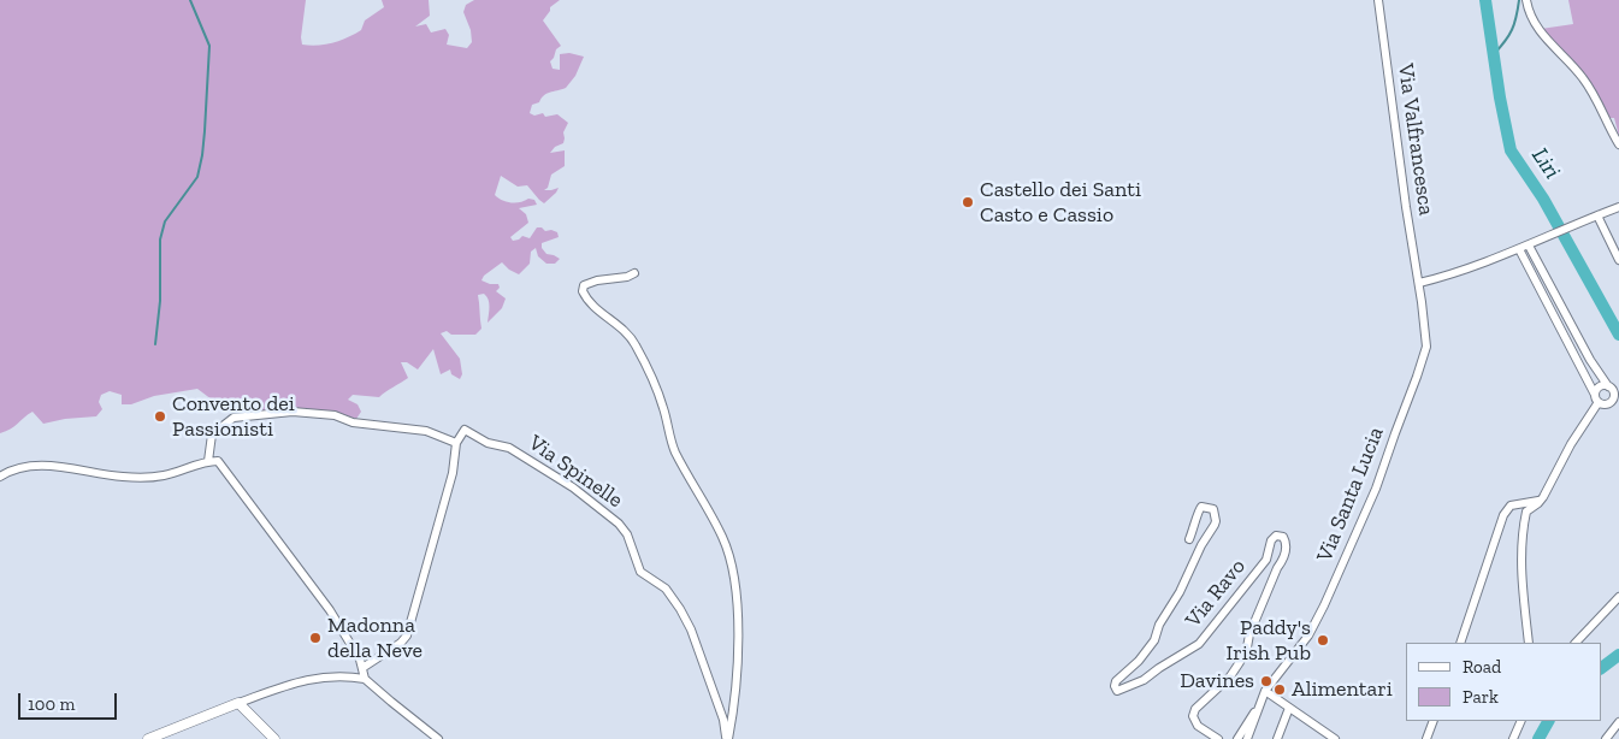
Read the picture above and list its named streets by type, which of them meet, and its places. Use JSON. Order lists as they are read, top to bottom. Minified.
{"streets":{"street":["Via Valfrancesca","Via Spinelle","Via Santa Lucia","Via Ravo"]},"crossings":[["Via Valfrancesca","Via Santa Lucia"]],"water":["Liri"],"places":["Castello dei Santi Casto e Cassio","Convento dei Passionisti","Madonna della Neve","Paddy's Irish Pub","Davines","Alimentari"],"legend":["Road","Park"],"scale_bar":"100 m"}
